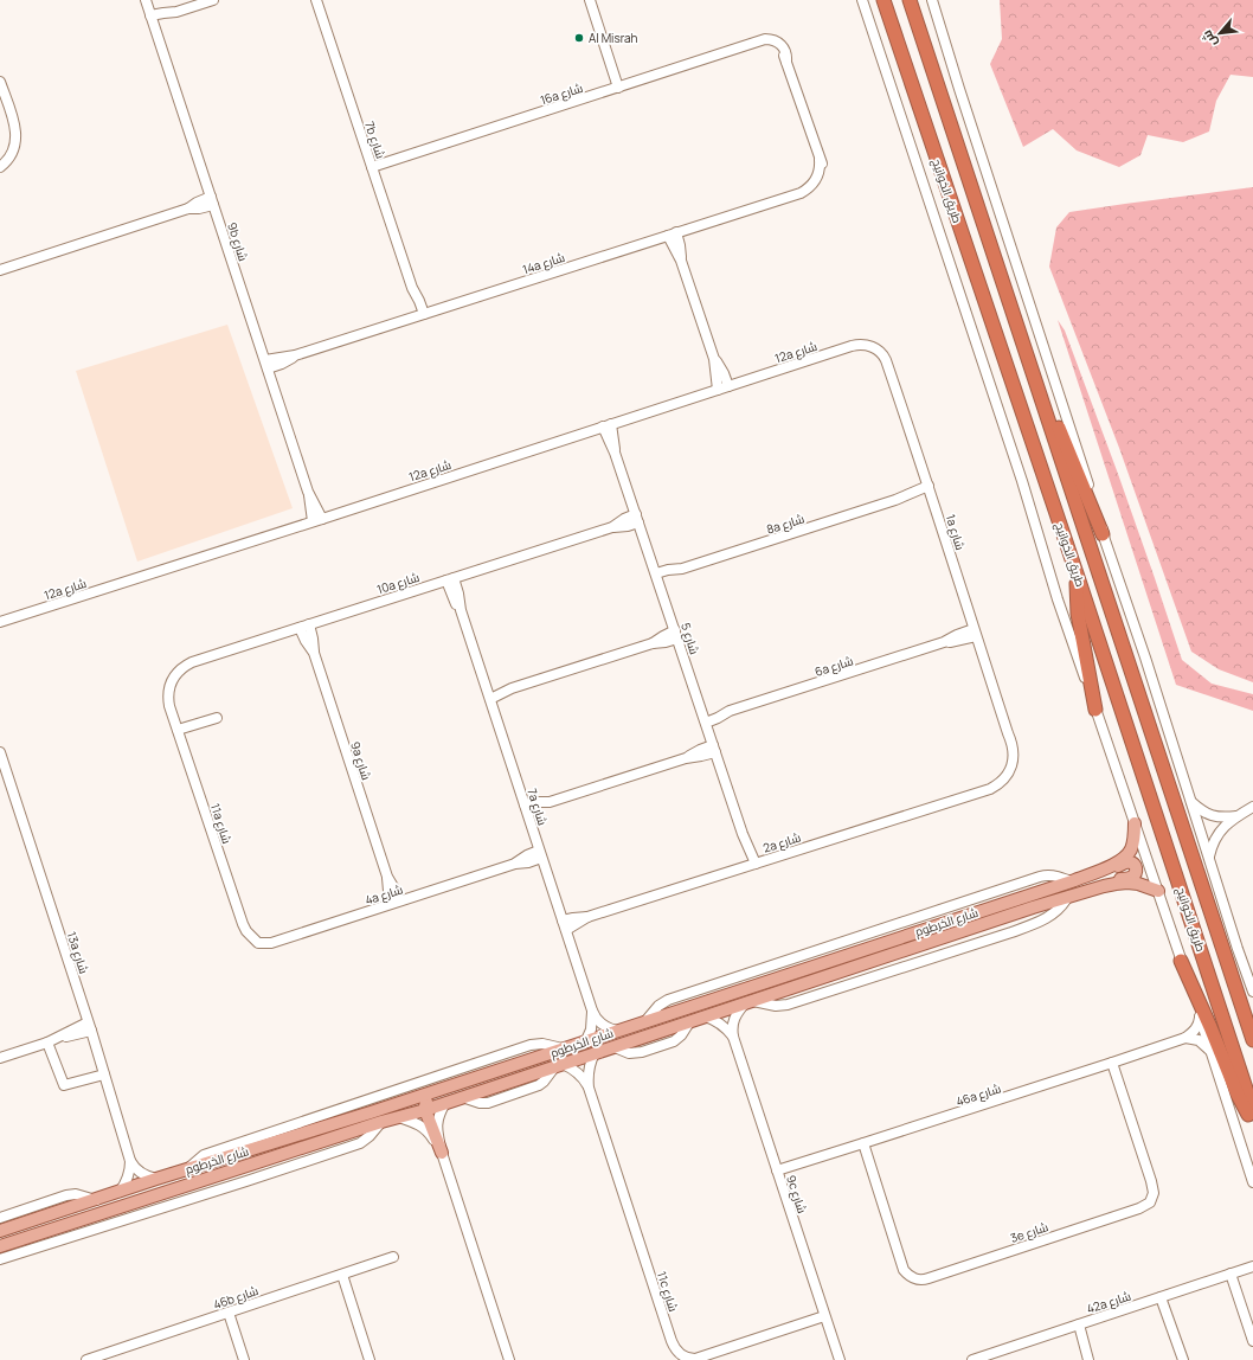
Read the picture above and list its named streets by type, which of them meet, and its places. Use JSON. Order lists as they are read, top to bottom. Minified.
{"streets":{"highway":["طريق الخوانيج"],"main road":["شارع الخرطوم"],"street":["16a شارع","7b شارع","9b شارع","14a شارع","12a شارع","8a شارع","1a شارع","10a شارع","شارع 5","6a شارع","9a شارع","7a شارع","11a شارع","2a شارع","4a شارع","13a شارع","46a شارع","9c شارع","3e شارع","11c شارع","46b شارع","42a شارع"]},"crossings":[["16a شارع","7b شارع"],["16a شارع","14a شارع"],["7b شارع","14a شارع"],["9b شارع","14a شارع"],["9b شارع","12a شارع"],["12a شارع","1a شارع"],["12a شارع","شارع 5"],["8a شارع","1a شارع"],["8a شارع","شارع 5"],["1a شارع","6a شارع"],["1a شارع","2a شارع"],["10a شارع","شارع 5"],["10a شارع","9a شارع"],["10a شارع","7a شارع"],["10a شارع","11a شارع"],["شارع 5","6a شارع"],["شارع 5","2a شارع"],["9a شارع","4a شارع"],["7a شارع","2a شارع"],["7a شارع","4a شارع"],["7a شارع","شارع الخرطوم"],["11a شارع","4a شارع"],["شارع الخرطوم","9c شارع"],["شارع الخرطوم","11c شارع"],["46a شارع","9c شارع"],["46a شارع","3e شارع"],["9c شارع","11c شارع"]],"places":["Al Misrah"],"north":"bottom left"}
